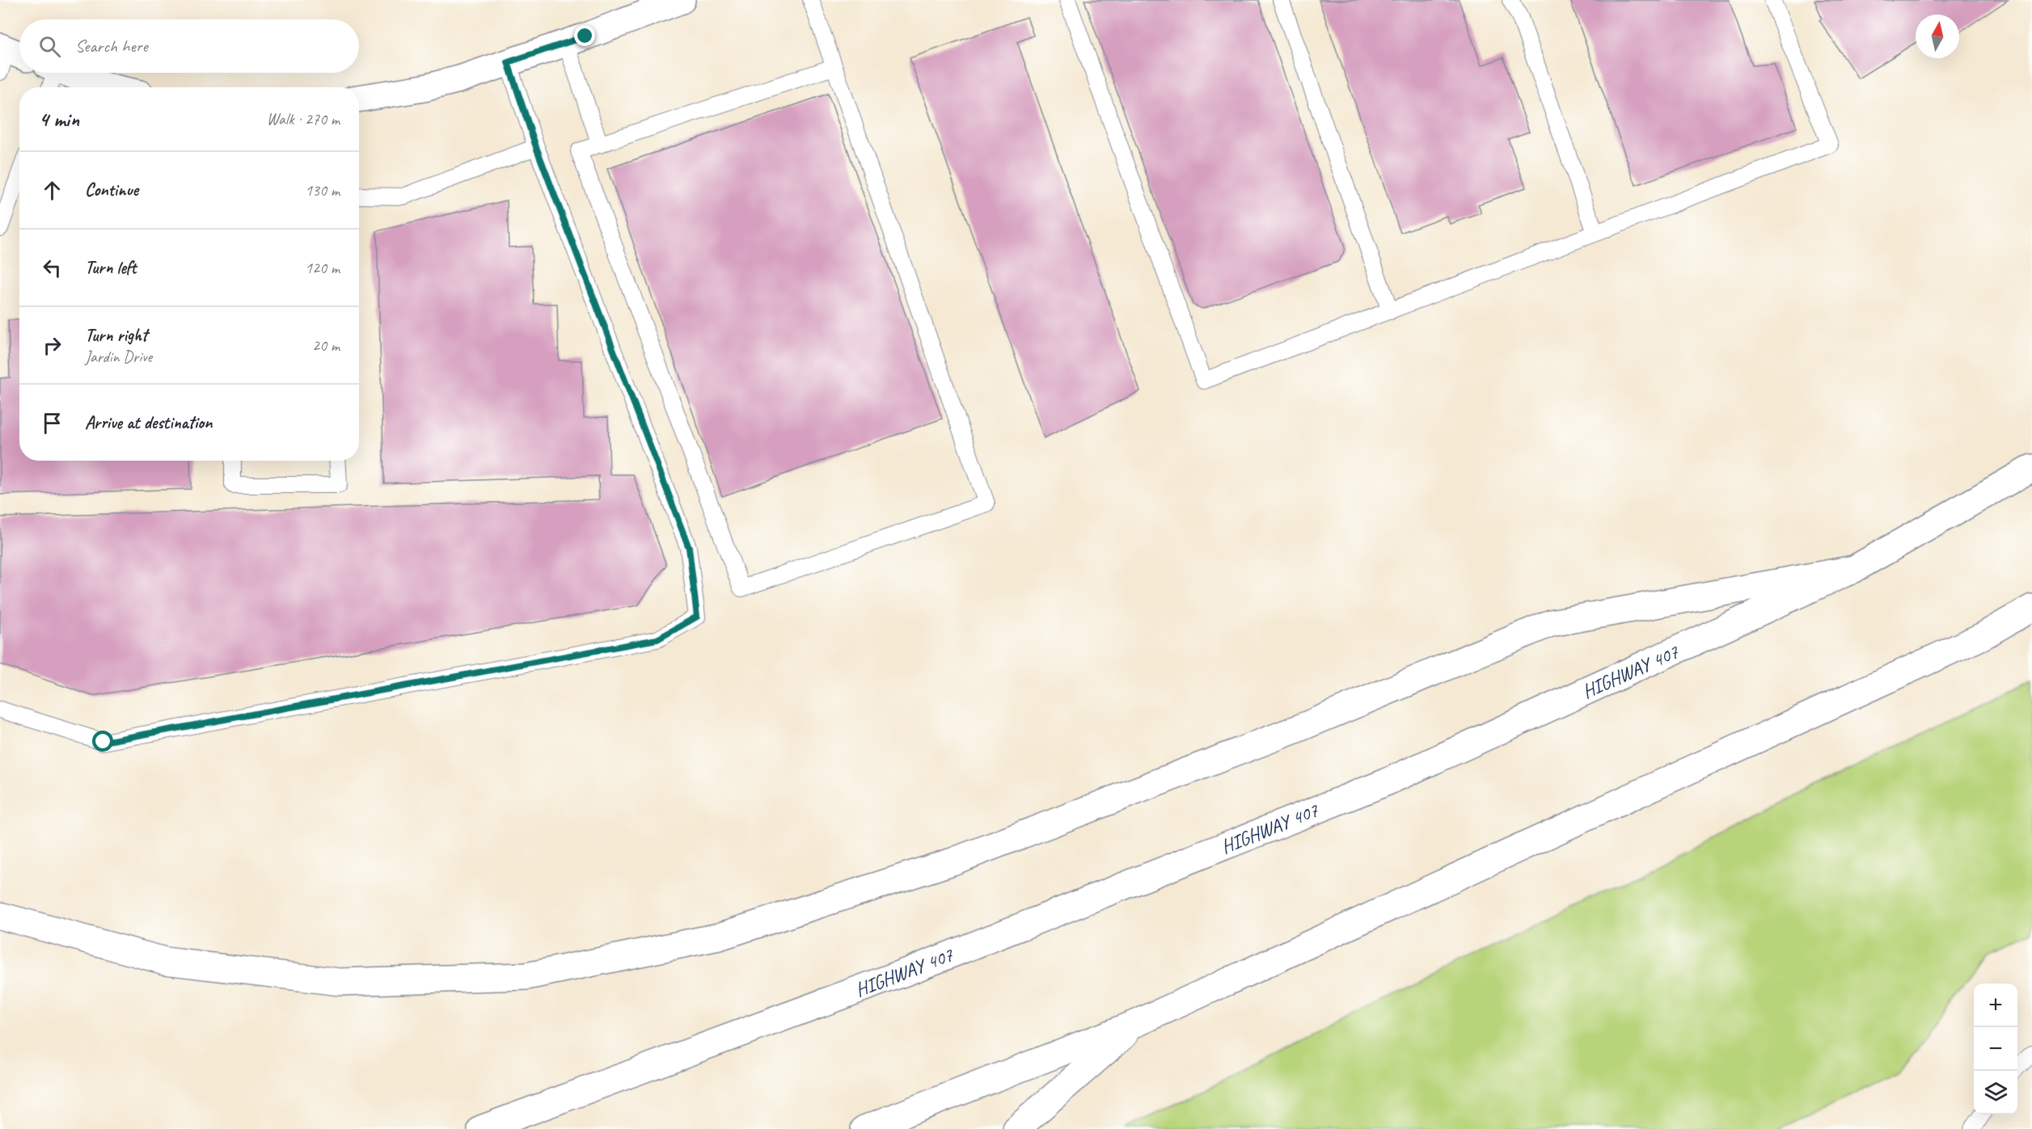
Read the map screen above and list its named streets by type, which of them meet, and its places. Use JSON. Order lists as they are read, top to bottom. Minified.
{"streets":{"main road":["HIGHWAY 407"]},"north":"top","page":{"search":"Search here","heading":["4 min","Walk · 270 m"],"list":[["Continue","130 m"],["Turn left","120 m"],["Turn right","Jardin Drive","20 m"],"Arrive at destination"],"map_buttons":["+","−"]}}
